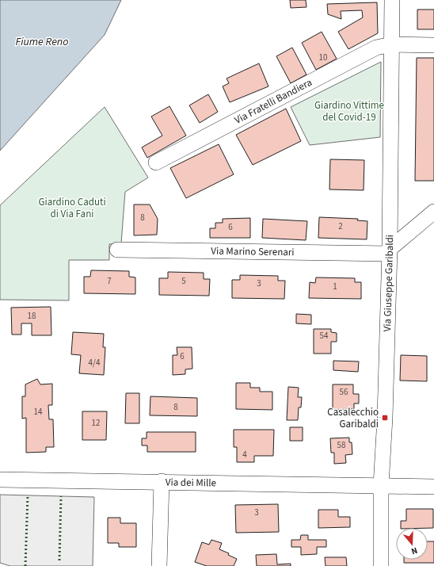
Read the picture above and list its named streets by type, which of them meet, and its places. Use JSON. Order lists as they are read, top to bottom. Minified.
{"streets":{"street":["Via Fratelli Bandiera","Via Marino Serenari","Via Giuseppe Garibaldi","Via dei Mille"]},"crossings":[["Via Fratelli Bandiera","Via Giuseppe Garibaldi"],["Via Marino Serenari","Via Giuseppe Garibaldi"],["Via Giuseppe Garibaldi","Via dei Mille"]],"water":["Fiume Reno"],"parks":["Giardino Vittime del Covid-19","Giardino Caduti di Via Fani"],"places":{"transit":["Casalecchio Garibaldi"]},"house_numbers":["10","8","2","6","7","5","3","1","18","54","6","4/4","56","8","14","12","58","4","3"],"north":"bottom"}
